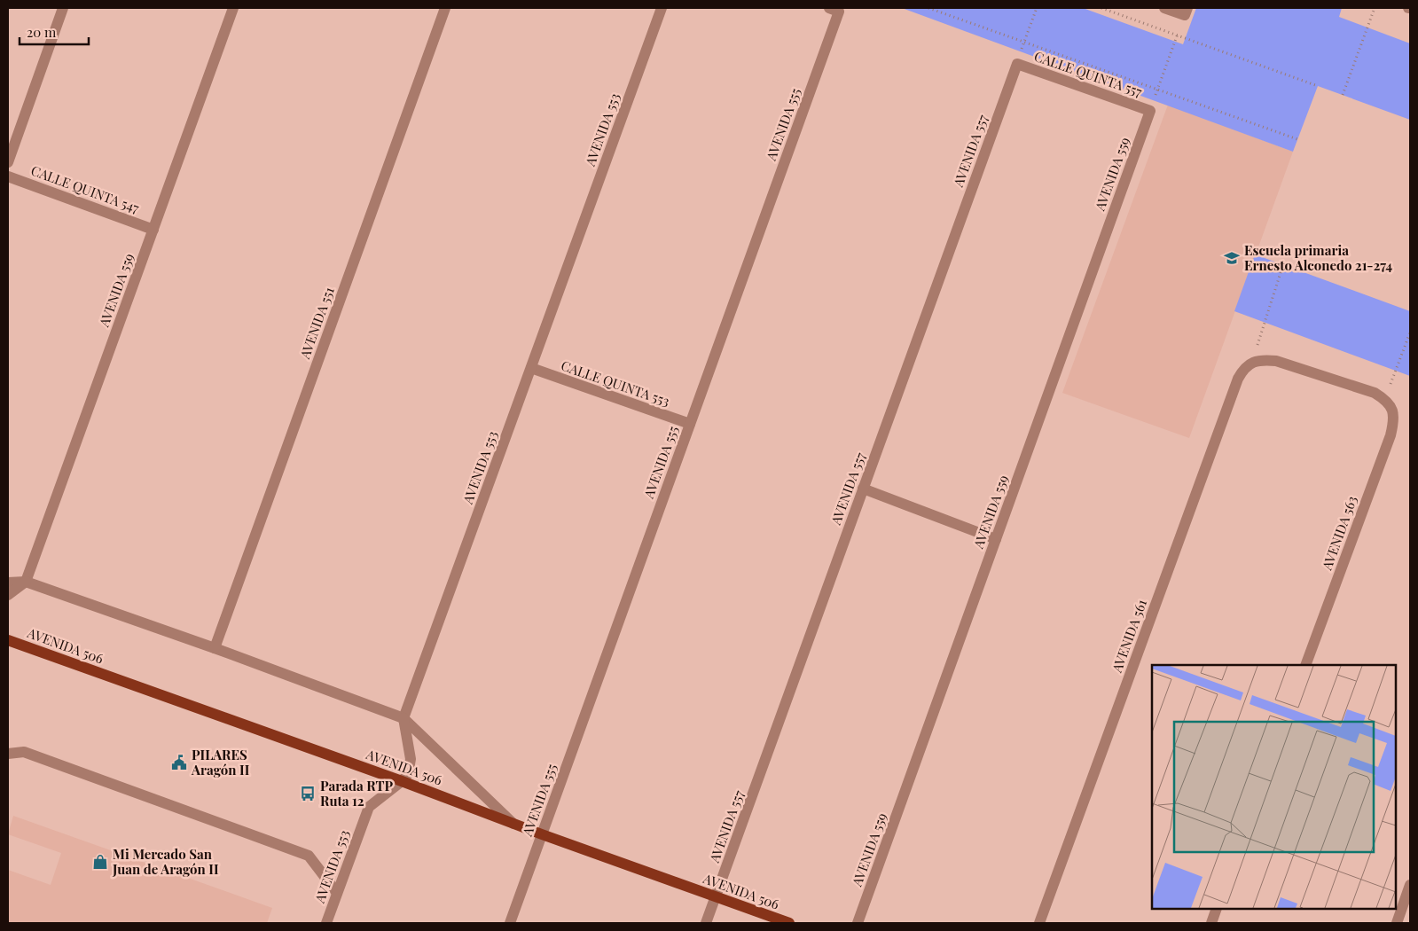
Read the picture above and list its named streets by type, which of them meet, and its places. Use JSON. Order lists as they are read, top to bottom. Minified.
{"streets":{"main road":["AVENIDA 506"],"street":["CALLE QUINTA 557","AVENIDA 555","AVENIDA 553","AVENIDA 557","AVENIDA 559","CALLE QUINTA 547","AVENIDA 551","CALLE QUINTA 553","AVENIDA 563","AVENIDA 561"]},"crossings":[["CALLE QUINTA 557","AVENIDA 557"],["CALLE QUINTA 557","AVENIDA 559"],["AVENIDA 555","CALLE QUINTA 553"],["AVENIDA 555","AVENIDA 506"],["AVENIDA 553","CALLE QUINTA 553"],["AVENIDA 553","AVENIDA 506"],["AVENIDA 557","AVENIDA 506"],["AVENIDA 559","CALLE QUINTA 547"]],"places":{"school or university":["Escuela primaria Ernesto Alconedo 21-274"],"public building":["PILARES Aragón II"],"bus stop":["Parada RTP Ruta 12"],"shop":["Mi Mercado San Juan de Aragón II"]},"scale_bar":"20 m"}
